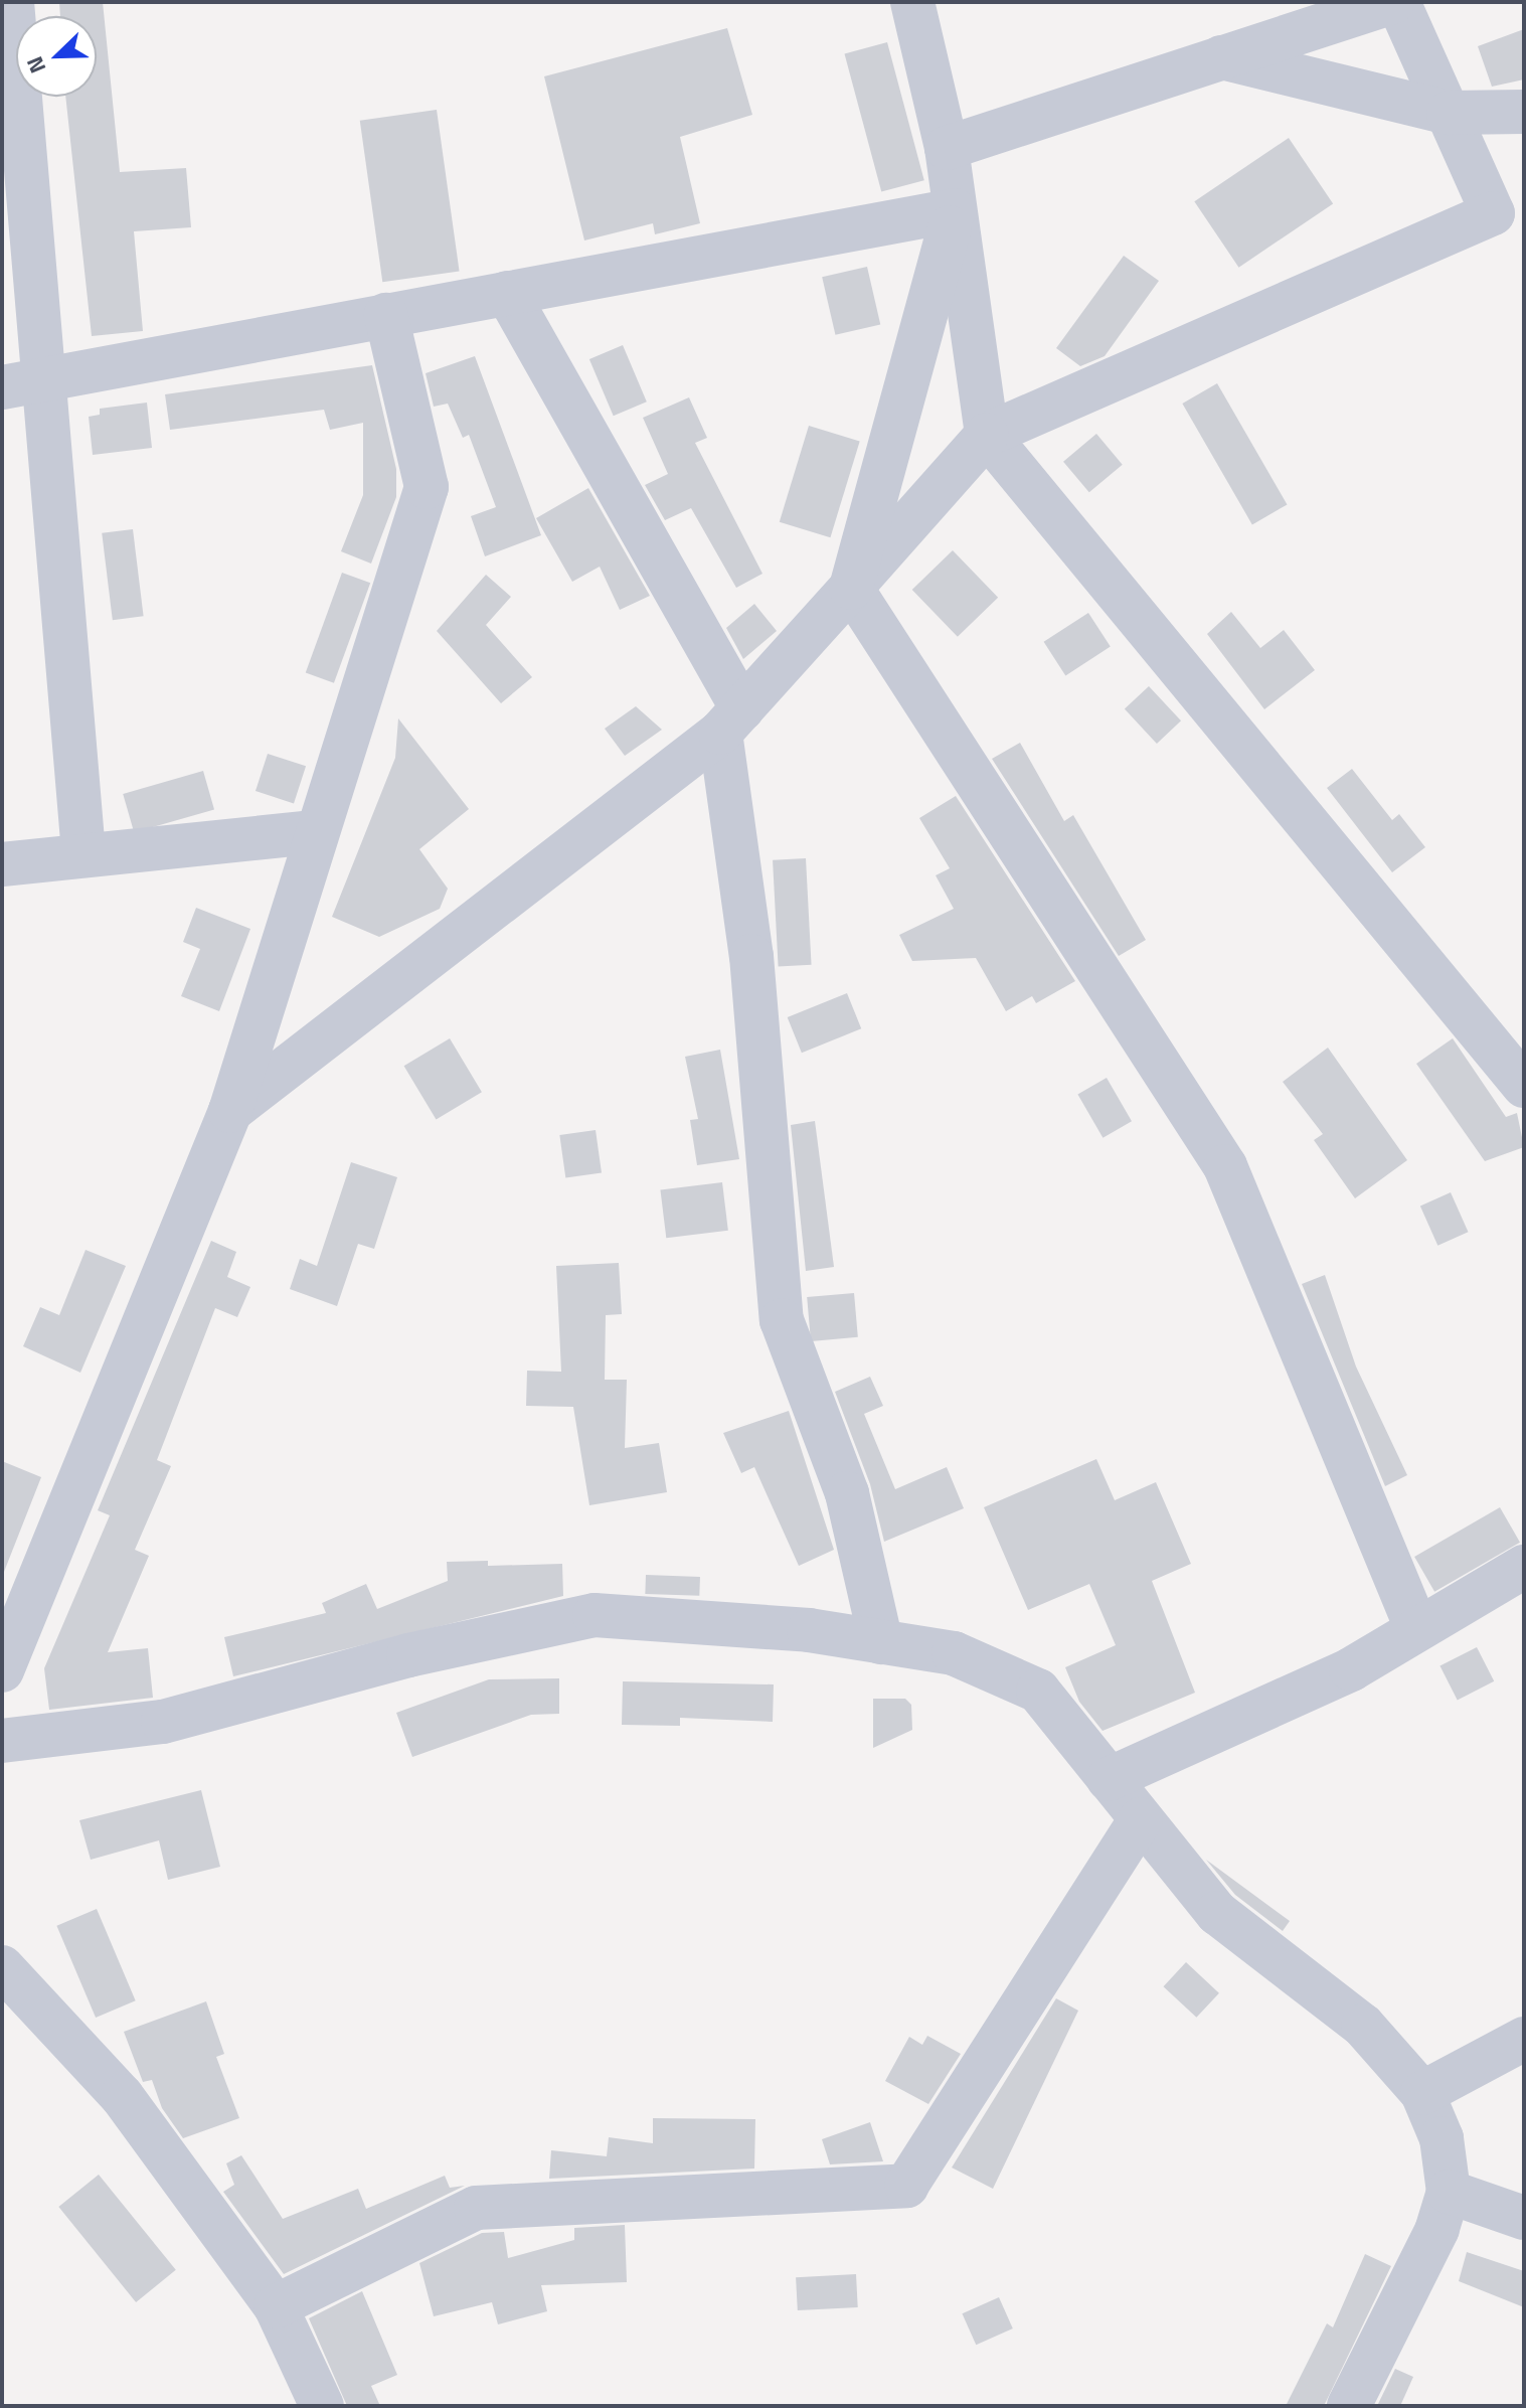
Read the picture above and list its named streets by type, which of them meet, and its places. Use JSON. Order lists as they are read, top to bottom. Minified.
{"north":"bottom left"}
